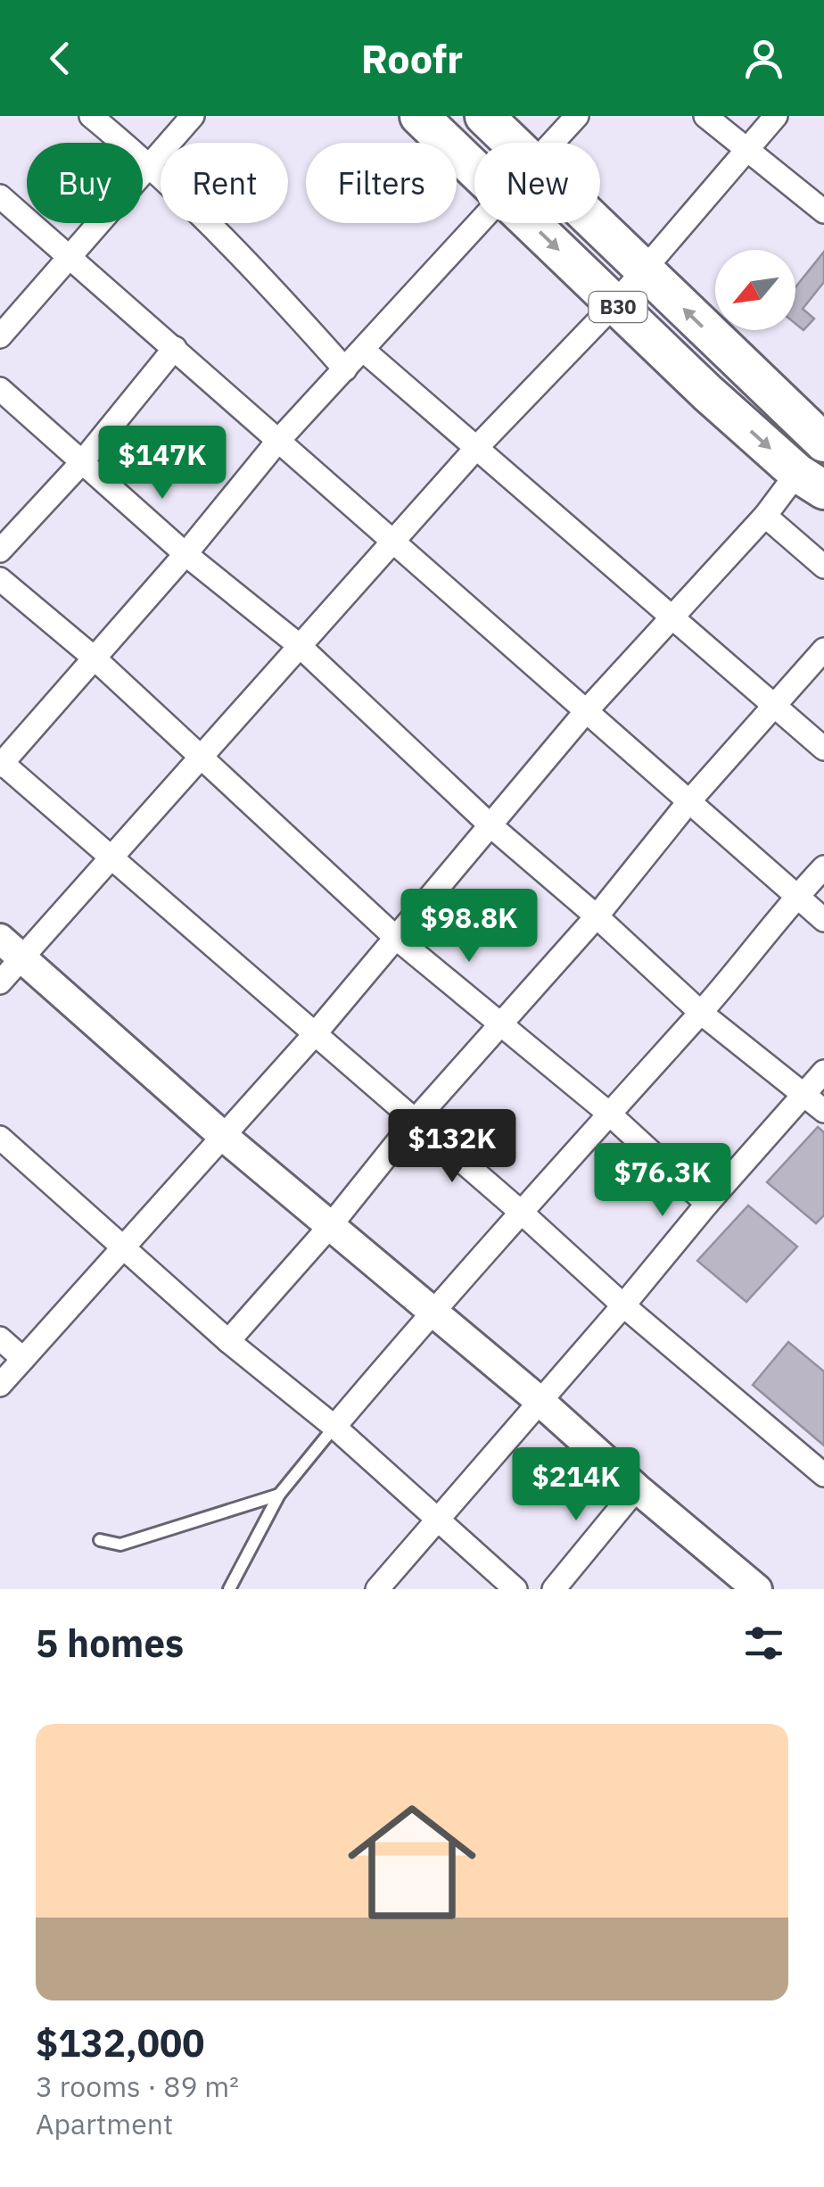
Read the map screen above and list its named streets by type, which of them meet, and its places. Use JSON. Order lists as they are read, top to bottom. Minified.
{"streets":{"highway":["B30"]},"north":"bottom left","page":{"header":"Roofr","chip":["Buy","Rent","Filters","New"],"price":["$147K","$98.8K","$132K","$76.3K","$214K"],"heading":"5 homes","list":[{"name":"$132,000","note":"3 rooms · 89 m² · Apartment"}]}}
